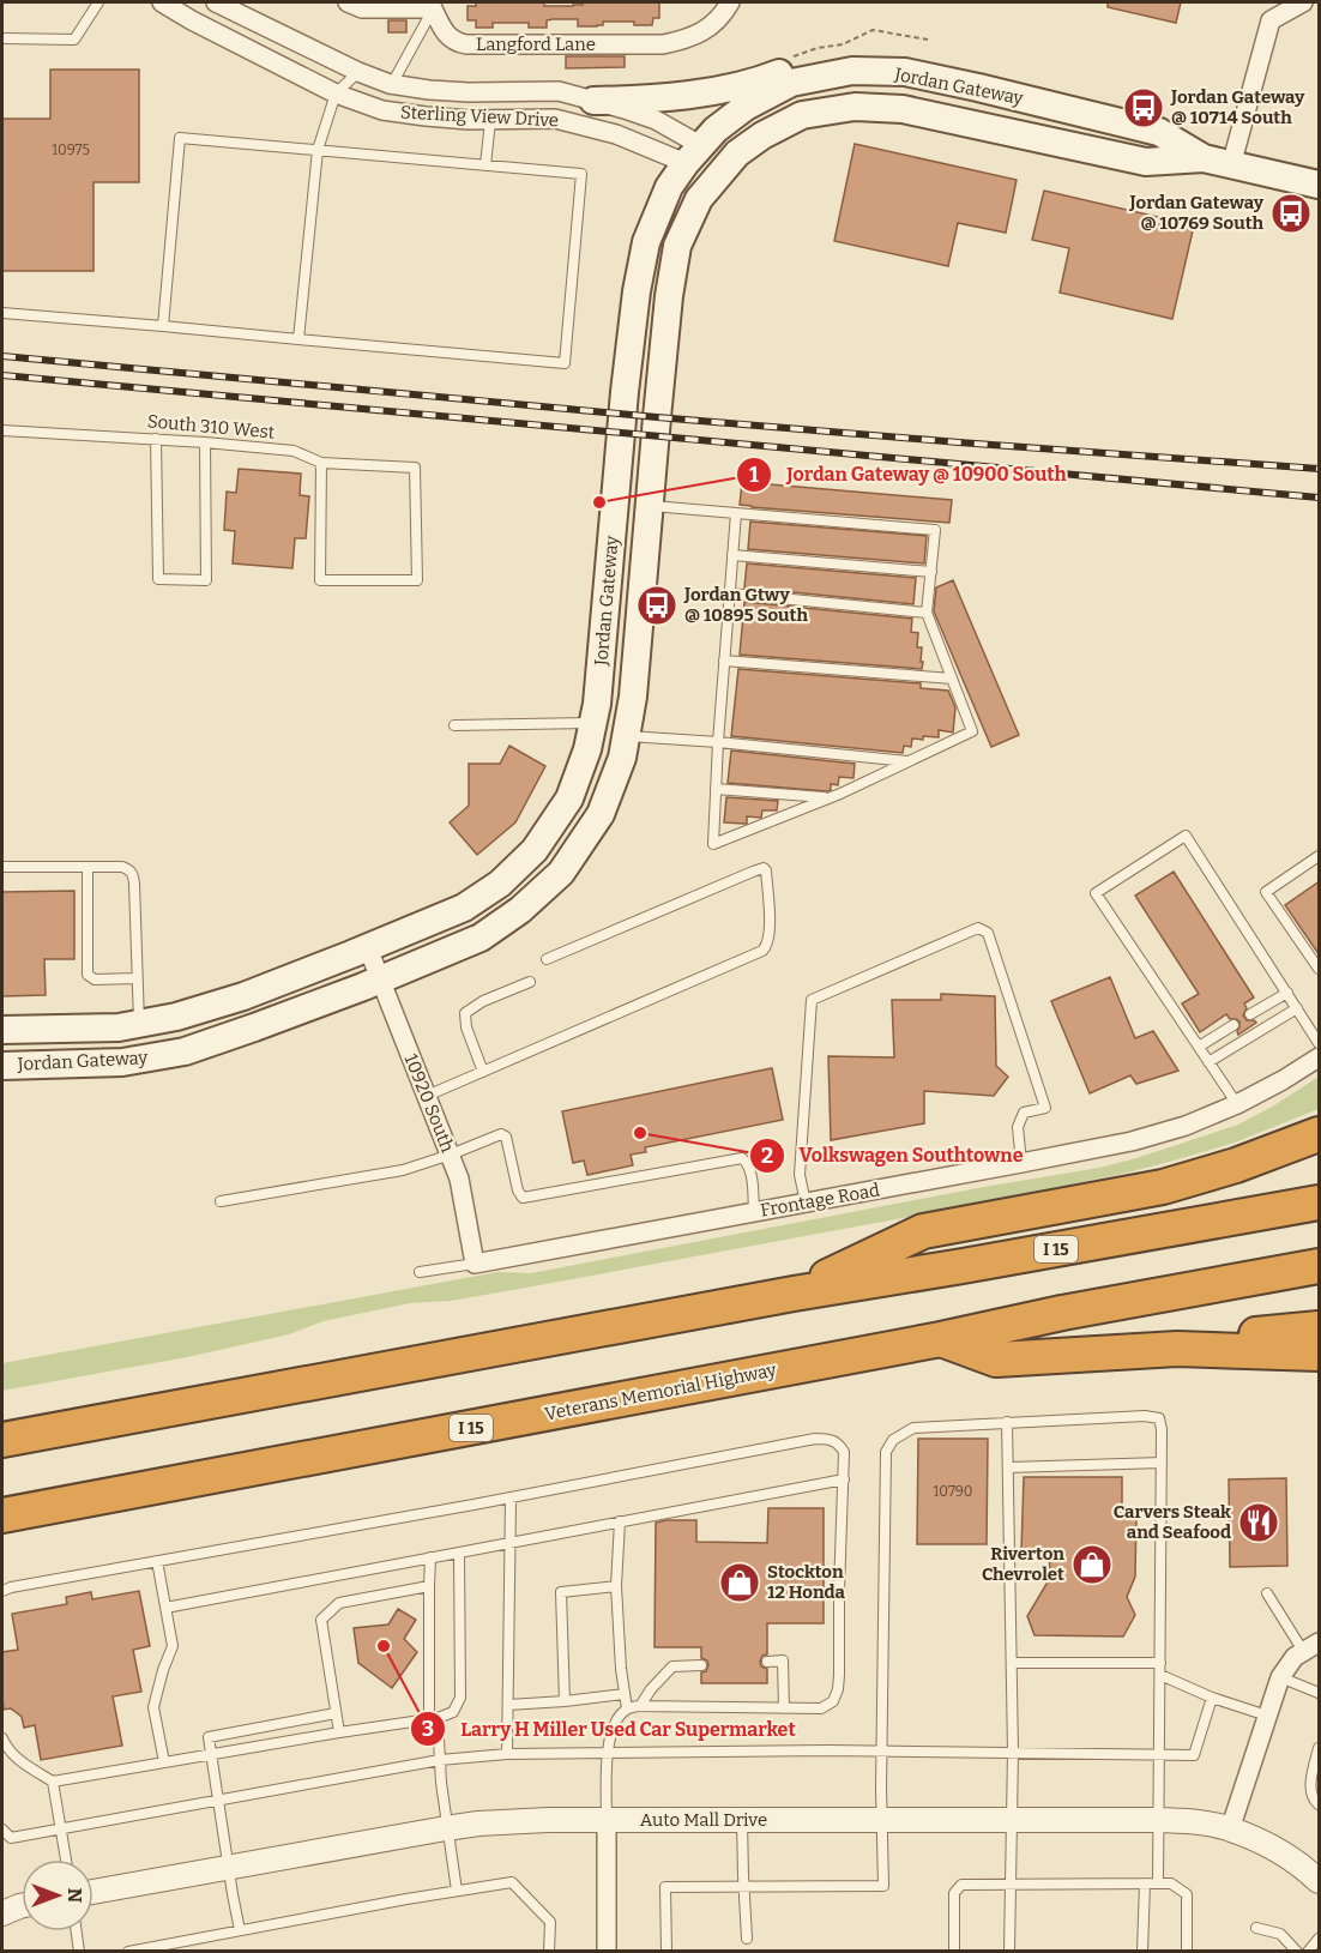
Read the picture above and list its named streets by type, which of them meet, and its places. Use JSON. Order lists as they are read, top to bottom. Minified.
{"streets":{"highway":["I 15","Veterans Memorial Highway"],"main road":["Jordan Gateway"],"street":["Langford Lane","Sterling View Drive","10920 South","Frontage Road","Auto Mall Drive"],"lane":["South 310 West"]},"crossings":[["Jordan Gateway","Sterling View Drive"],["Jordan Gateway","10920 South"],["10920 South","Frontage Road"]],"places":{"bus stop":["Jordan Gateway @ 10714 South","Jordan Gateway @ 10769 South","Jordan Gtwy @ 10895 South"],"other":["Jordan Gateway @ 10900 South","Volkswagen Southtowne","Larry H Miller Used Car Supermarket"],"restaurant":["Carvers Steak and Seafood"],"shop":["Riverton Chevrolet","Stockton 12 Honda"]},"house_numbers":["10975","10790"],"north":"right"}
